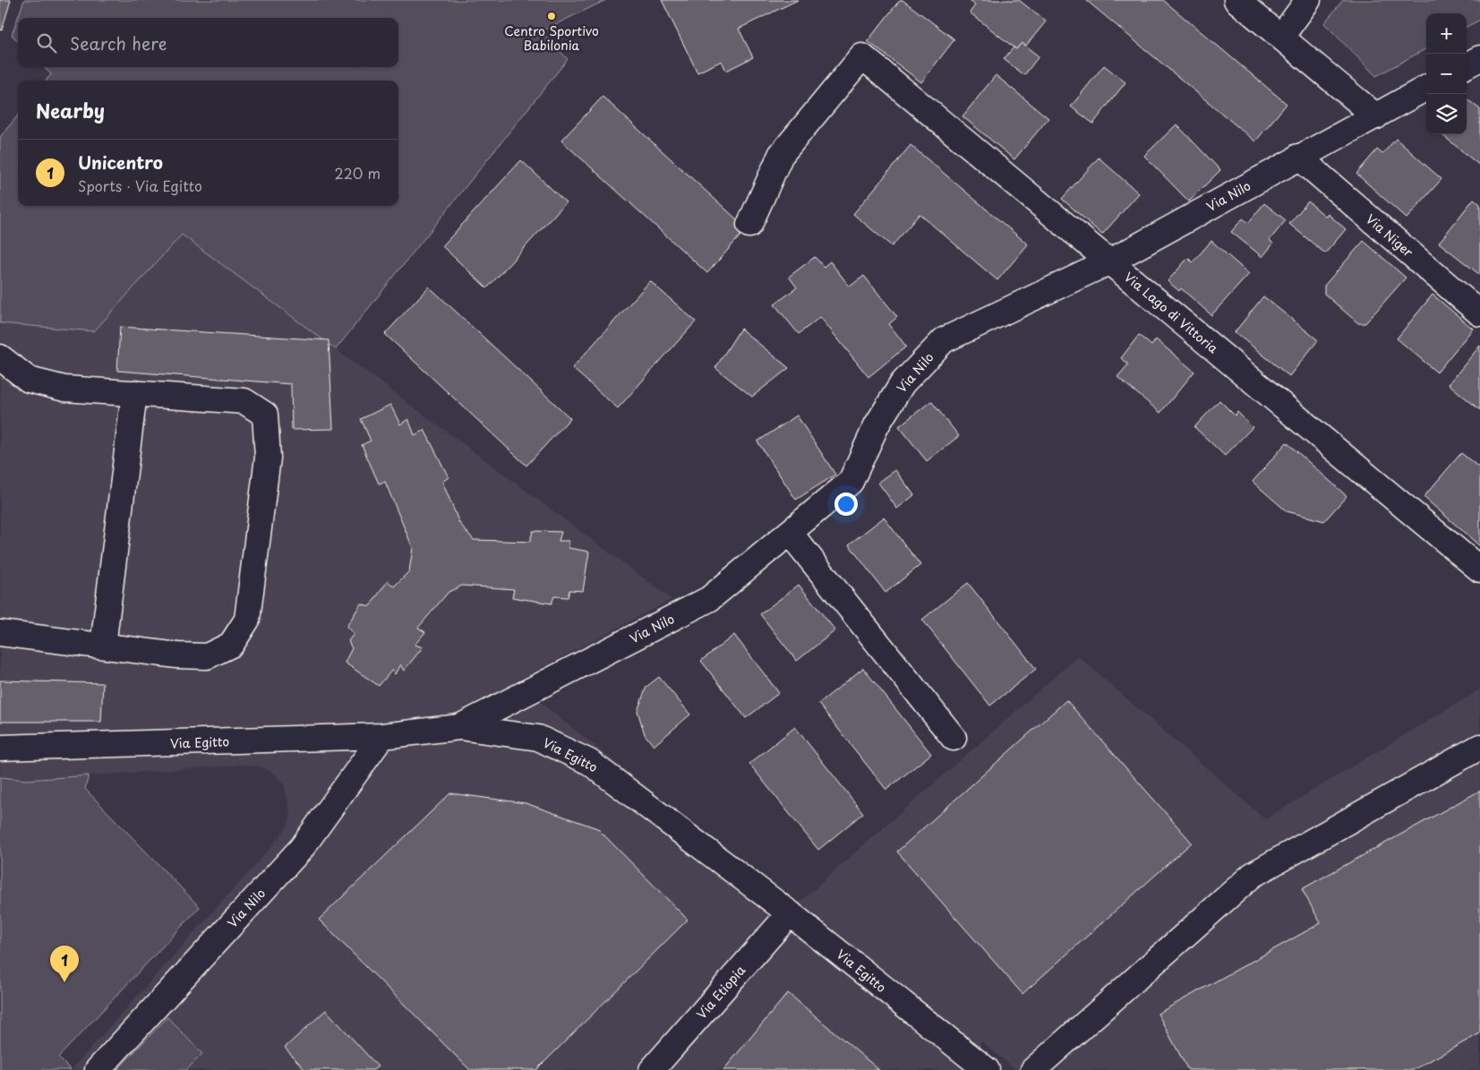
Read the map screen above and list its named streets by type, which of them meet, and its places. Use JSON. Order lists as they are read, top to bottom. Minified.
{"streets":{"street":["Via Nilo","Via Niger","Via Lago di Vittoria","Via Egitto","Via Etiopia"]},"crossings":[["Via Nilo","Via Niger"],["Via Nilo","Via Lago di Vittoria"],["Via Nilo","Via Egitto"],["Via Egitto","Via Etiopia"]],"places":["Centro Sportivo Babilonia"],"page":{"map_buttons":["+","−"],"search":"Search here","heading":"Nearby","list":[{"mark":"1","name":"Unicentro","note":"Sports · Via Egitto","value":"220 m"}],"pins":"1"}}
